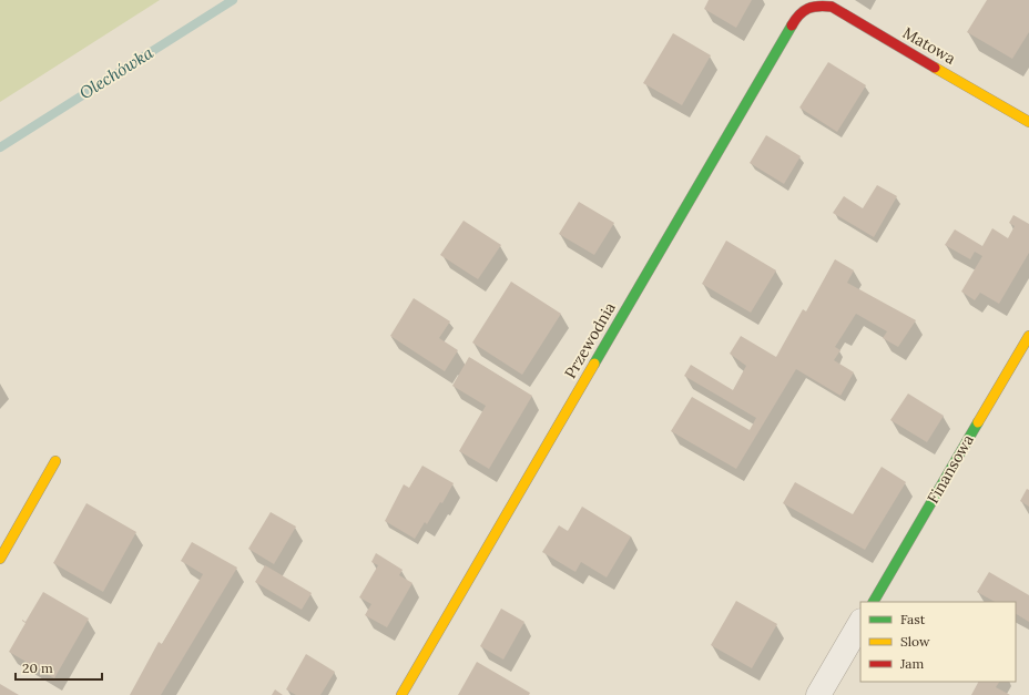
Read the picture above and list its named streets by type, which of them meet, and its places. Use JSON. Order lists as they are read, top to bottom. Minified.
{"streets":{"street":["Matowa","Przewodnia","Finansowa"]},"crossings":[["Matowa","Przewodnia"]],"water":["Olechówka"],"legend":["Fast","Slow","Jam"],"scale_bar":"20 m"}
